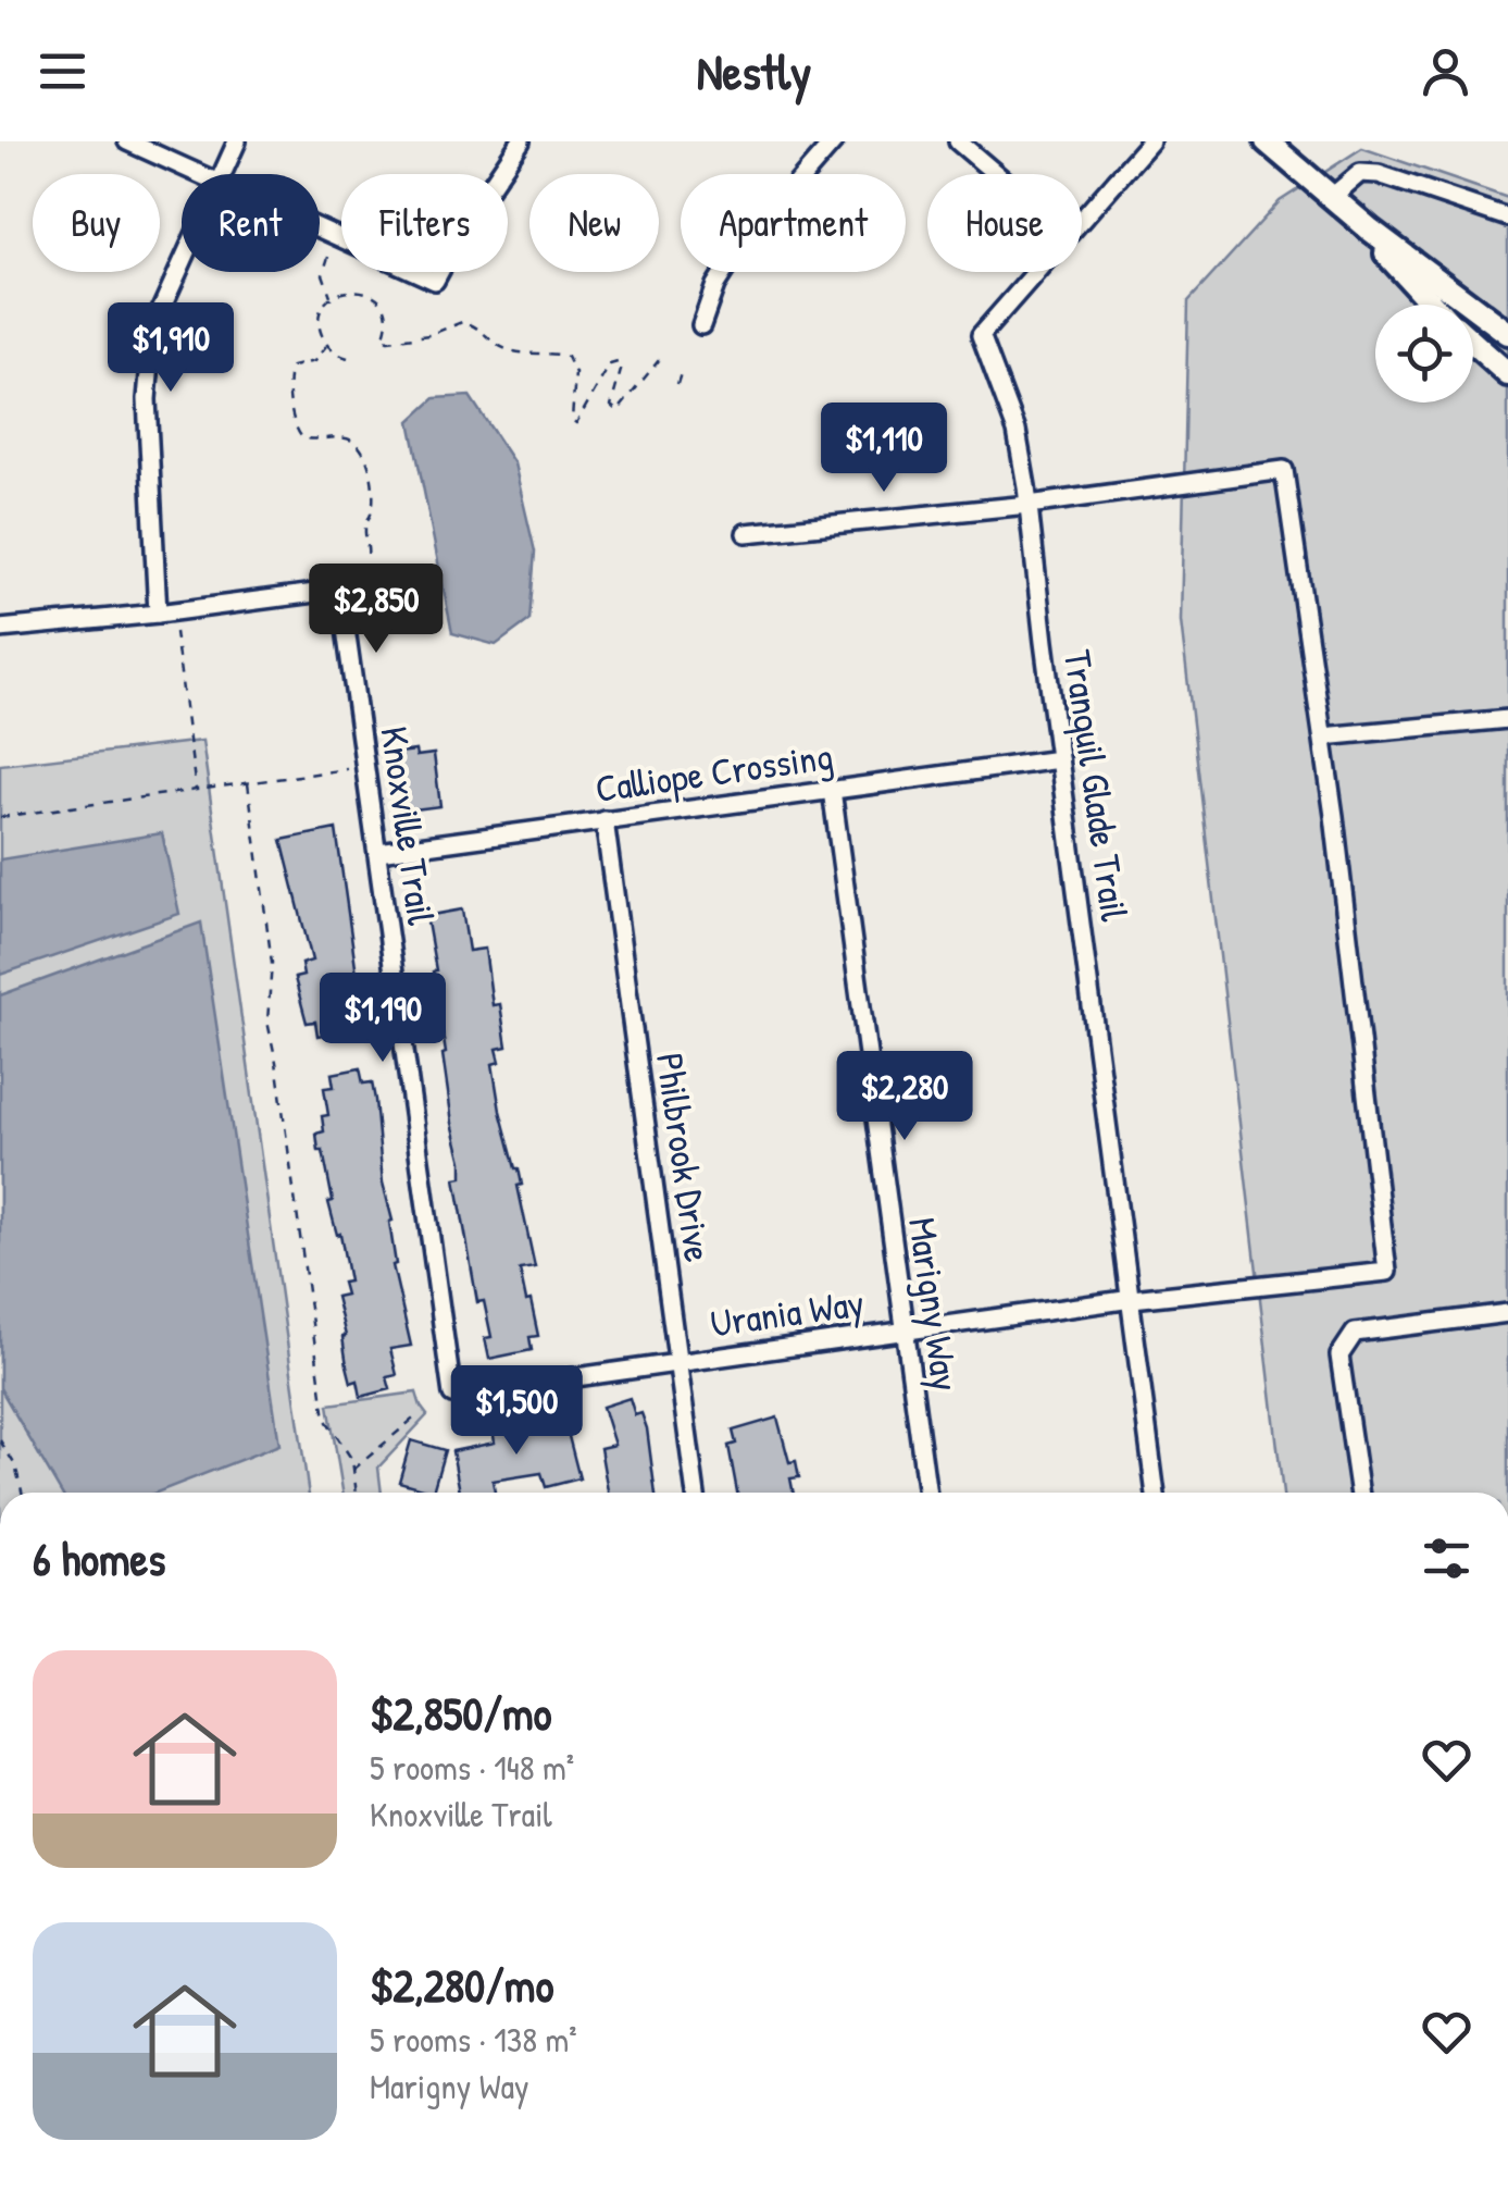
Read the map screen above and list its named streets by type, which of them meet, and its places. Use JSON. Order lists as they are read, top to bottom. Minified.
{"streets":{"street":["Calliope Crossing","Tranquil Glade Trail","Knoxville Trail","Philbrook Drive","Marigny Way","Urania Way"]},"crossings":[["Calliope Crossing","Tranquil Glade Trail"],["Calliope Crossing","Knoxville Trail"],["Calliope Crossing","Philbrook Drive"],["Calliope Crossing","Marigny Way"],["Tranquil Glade Trail","Urania Way"],["Knoxville Trail","Urania Way"],["Philbrook Drive","Urania Way"],["Marigny Way","Urania Way"]],"page":{"header":"Nestly","chip":["Buy","Rent","Filters","New","Apartment","House"],"price":["$1,910","$1,110","$2,850","$1,190","$2,280","$1,500"],"heading":"6 homes","list":[{"name":"$2,850/mo","note":"5 rooms · 148 m² · Knoxville Trail"},{"name":"$2,280/mo","note":"5 rooms · 138 m² · Marigny Way"}]}}
